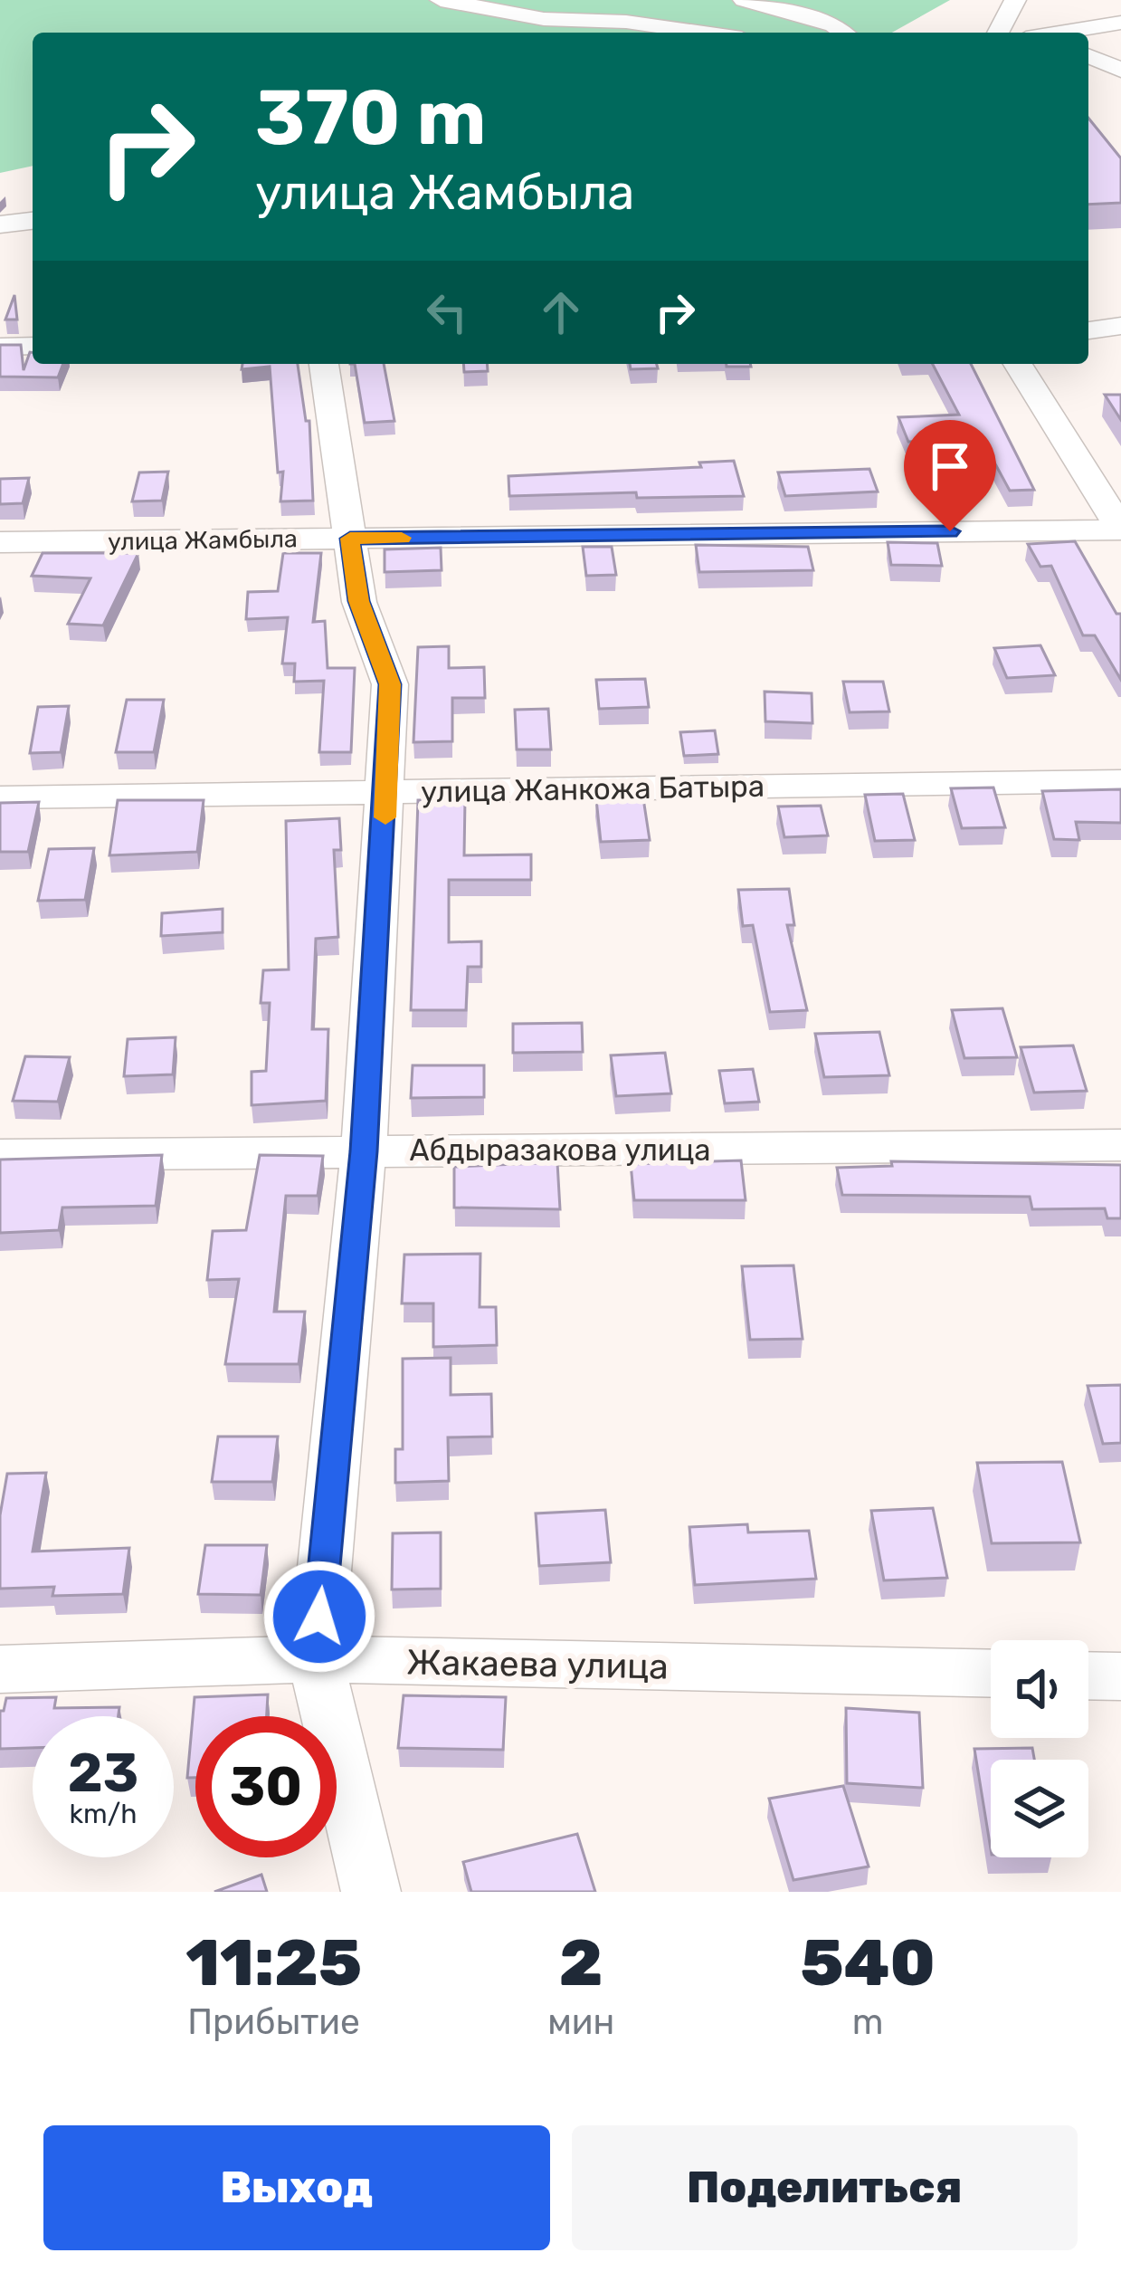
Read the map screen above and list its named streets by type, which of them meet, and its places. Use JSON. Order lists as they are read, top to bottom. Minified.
{"streets":{"street":["улица Жамбыла","улица Жанкожа Батыра","Абдыразакова улица","Жакаева улица"]},"page":{"turn":["370 m","улица Жамбыла"],"speed":"23 km/h","limit":"30","eta":["11:25","Прибытие","2","мин","540","m"],"buttons":["Выход","Поделиться"]}}
